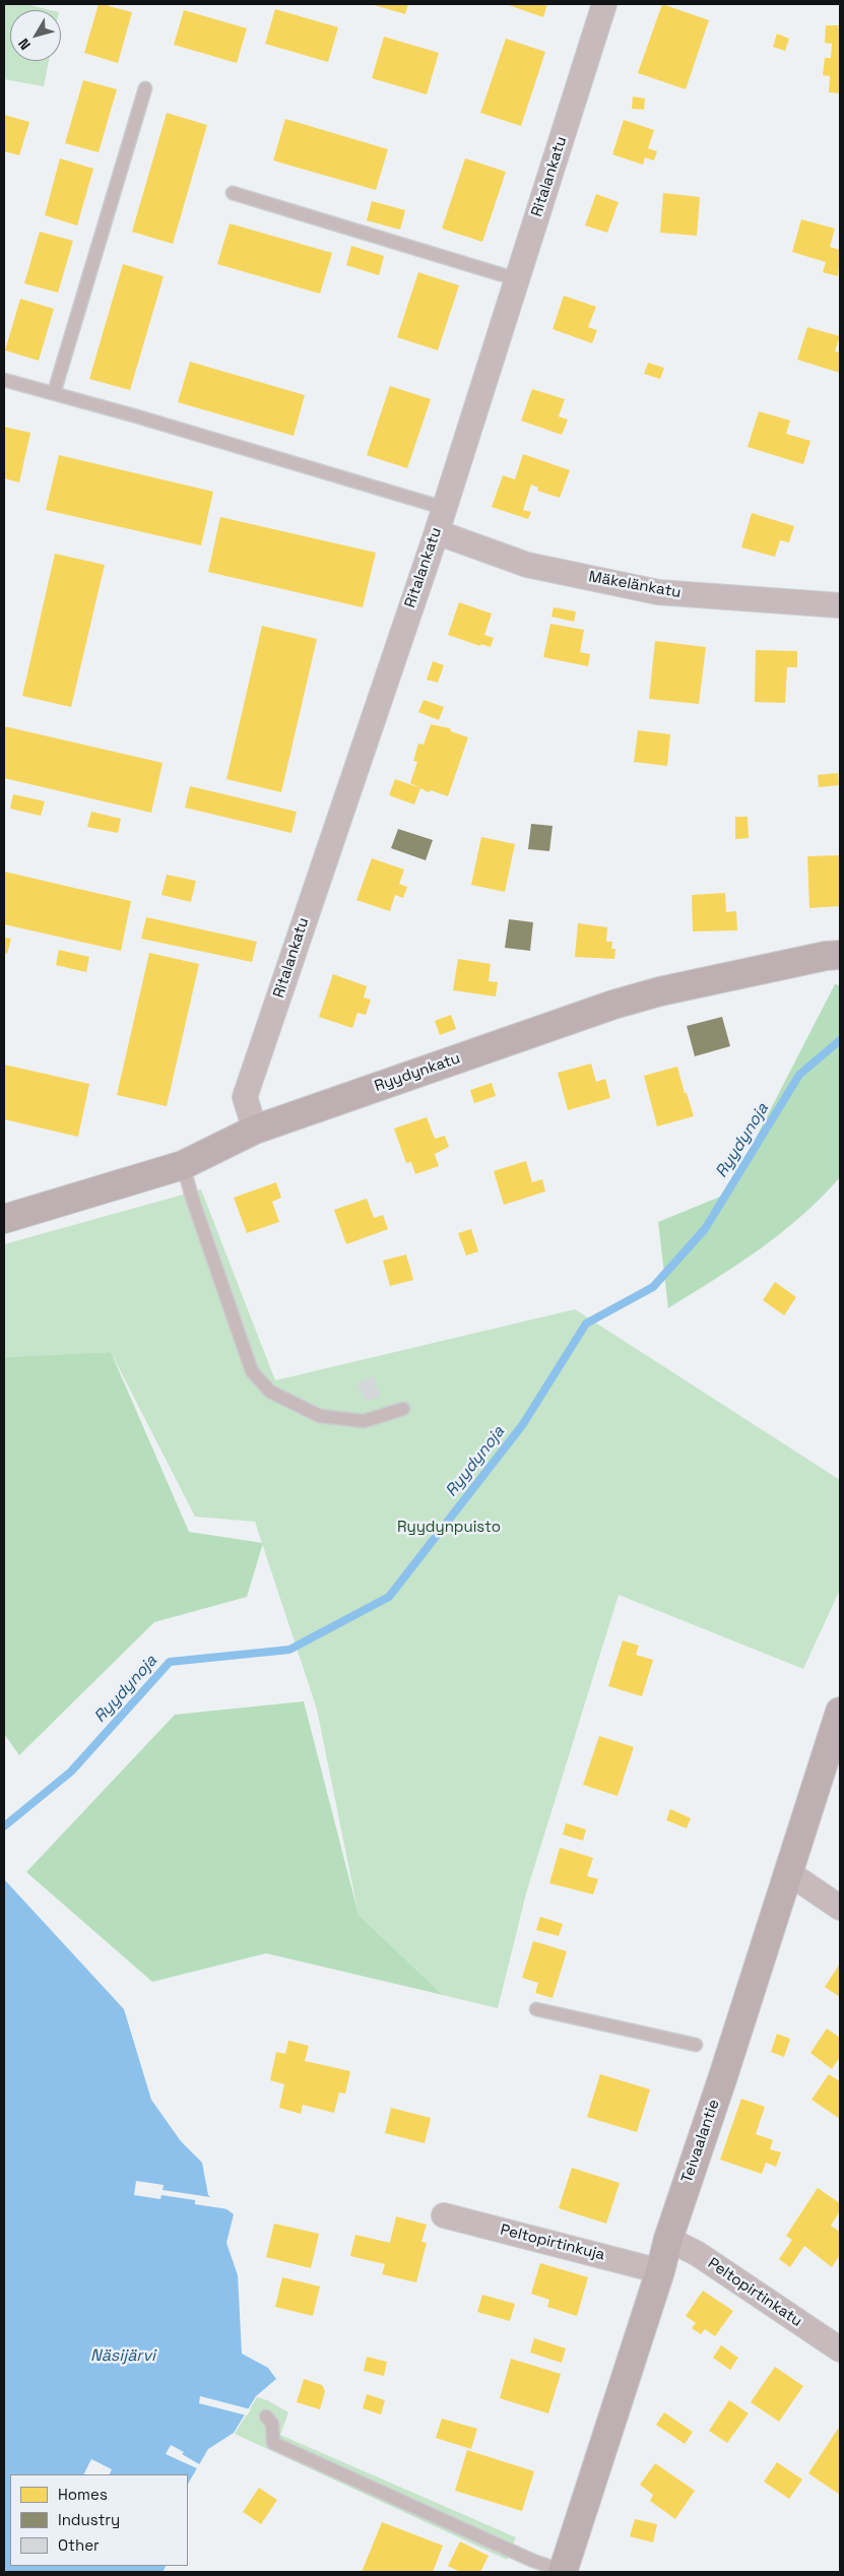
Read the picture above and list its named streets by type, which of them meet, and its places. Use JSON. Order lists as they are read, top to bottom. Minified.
{"streets":{"main road":["Ryydynkatu","Teivaalantie"],"street":["Ritalankatu","Mäkelänkatu","Peltopirtinkuja","Peltopirtinkatu"]},"crossings":[["Ritalankatu","Mäkelänkatu"],["Ritalankatu","Ryydynkatu"],["Teivaalantie","Peltopirtinkuja"],["Teivaalantie","Peltopirtinkatu"]],"water":["Ryydynoja","Näsijärvi"],"parks":["Ryydynpuisto"],"legend":["Homes","Industry","Other"],"north":"bottom left"}
